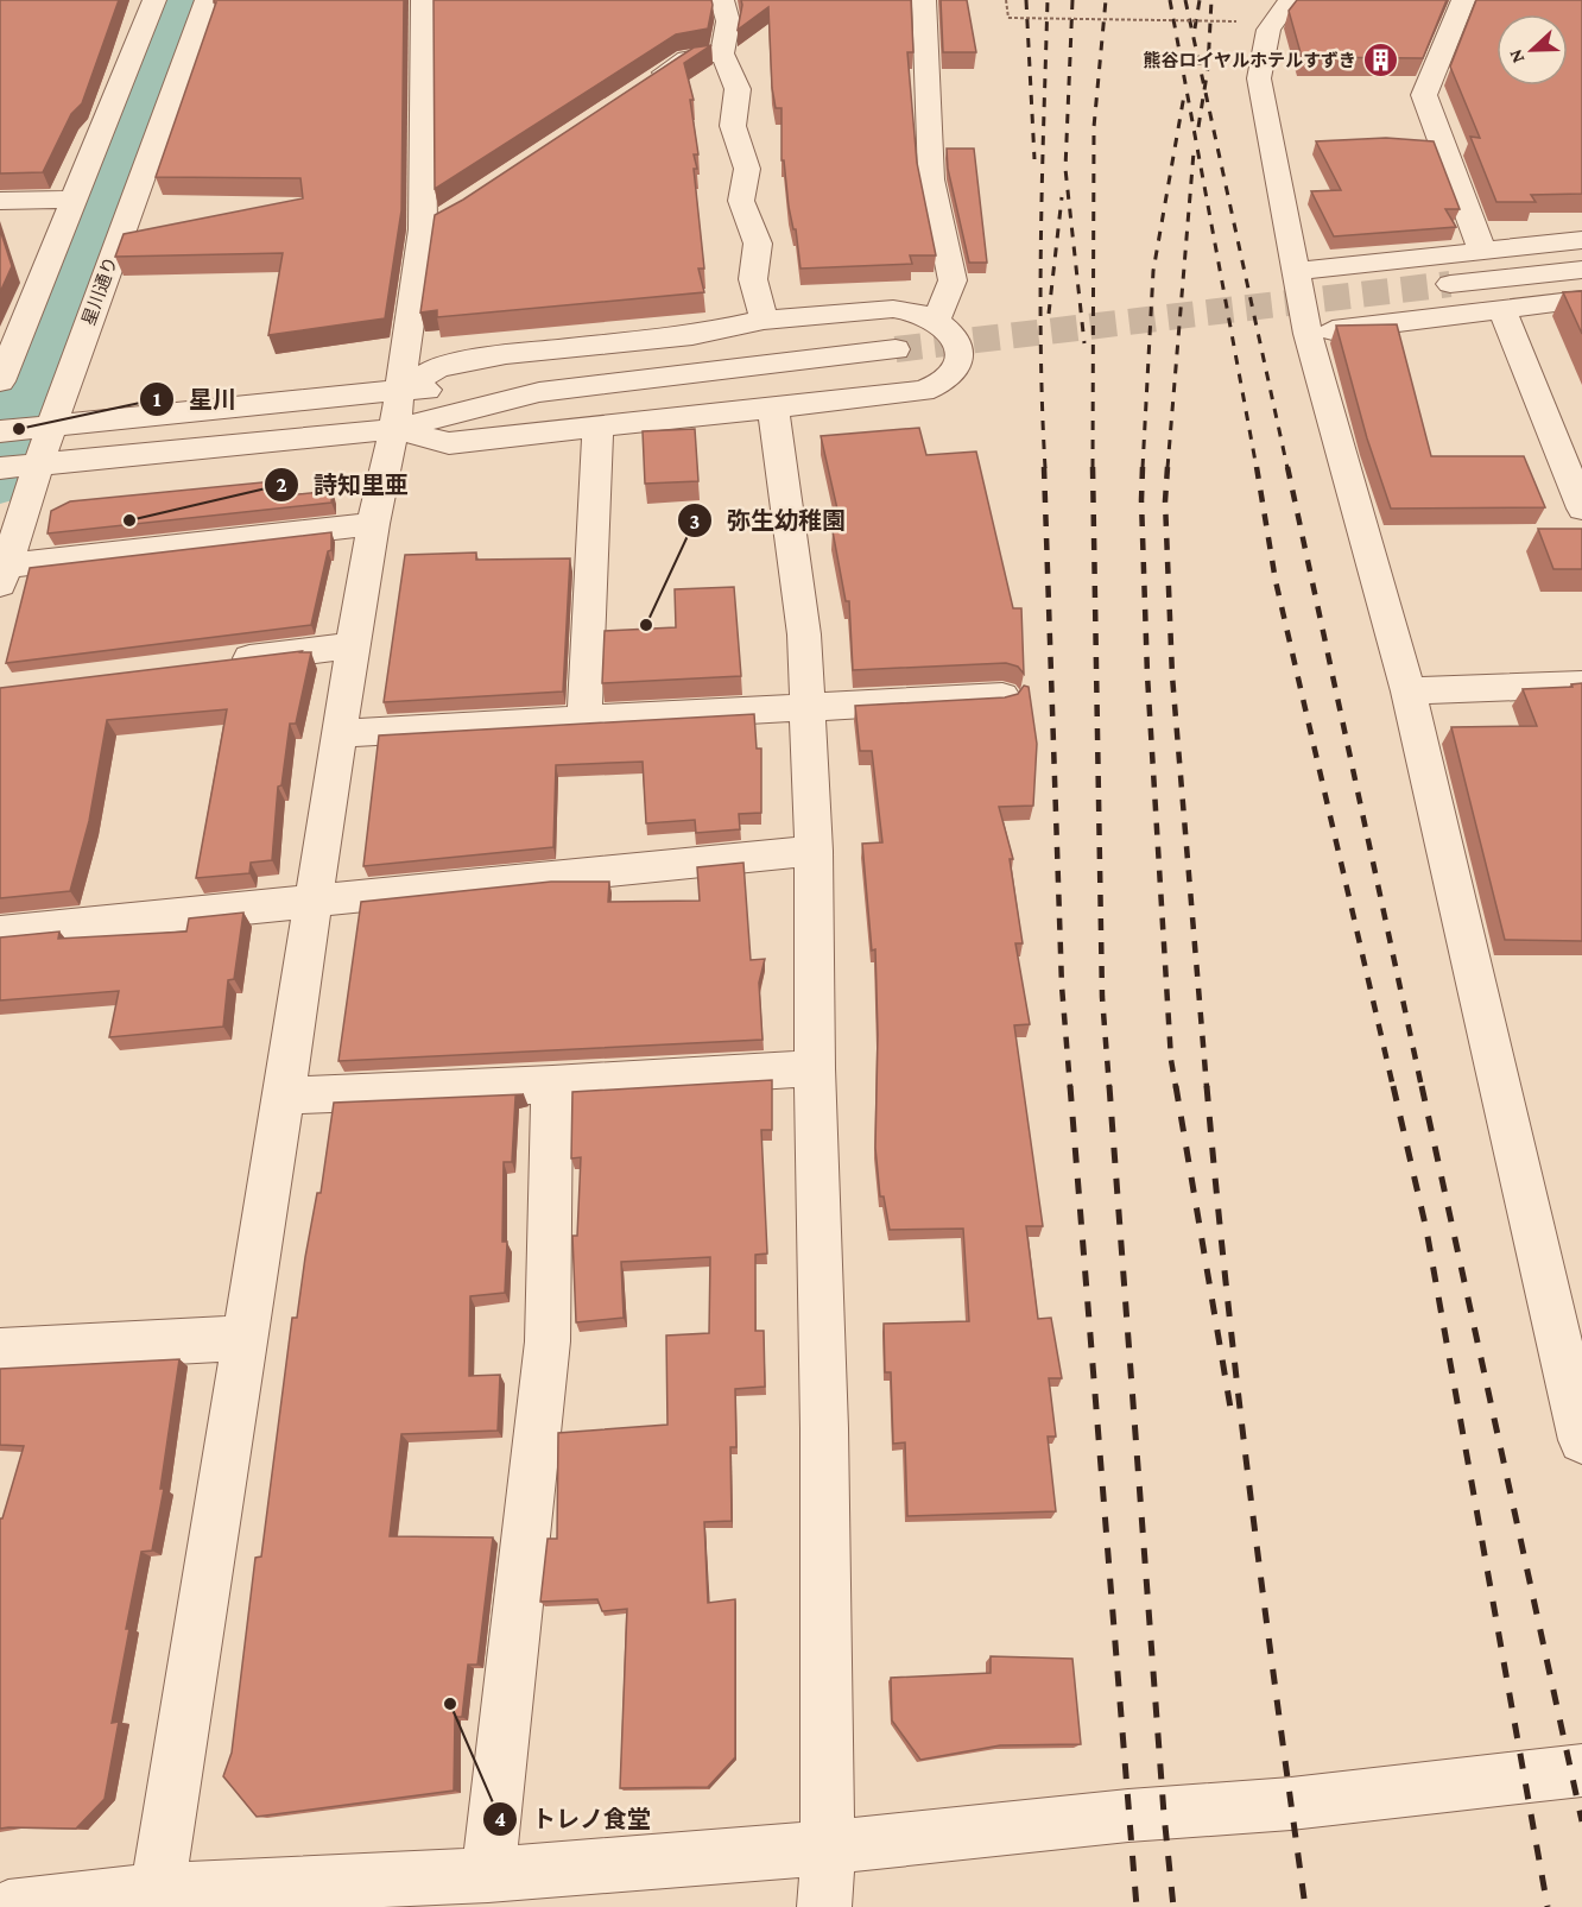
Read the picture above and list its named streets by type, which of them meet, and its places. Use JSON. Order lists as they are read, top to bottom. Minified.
{"streets":{"street":["星川通り"]},"places":{"building":["熊谷ロイヤルホテルすずき"],"other":["星川","詩知里亜","弥生幼稚園","トレノ食堂"]},"north":"left"}
